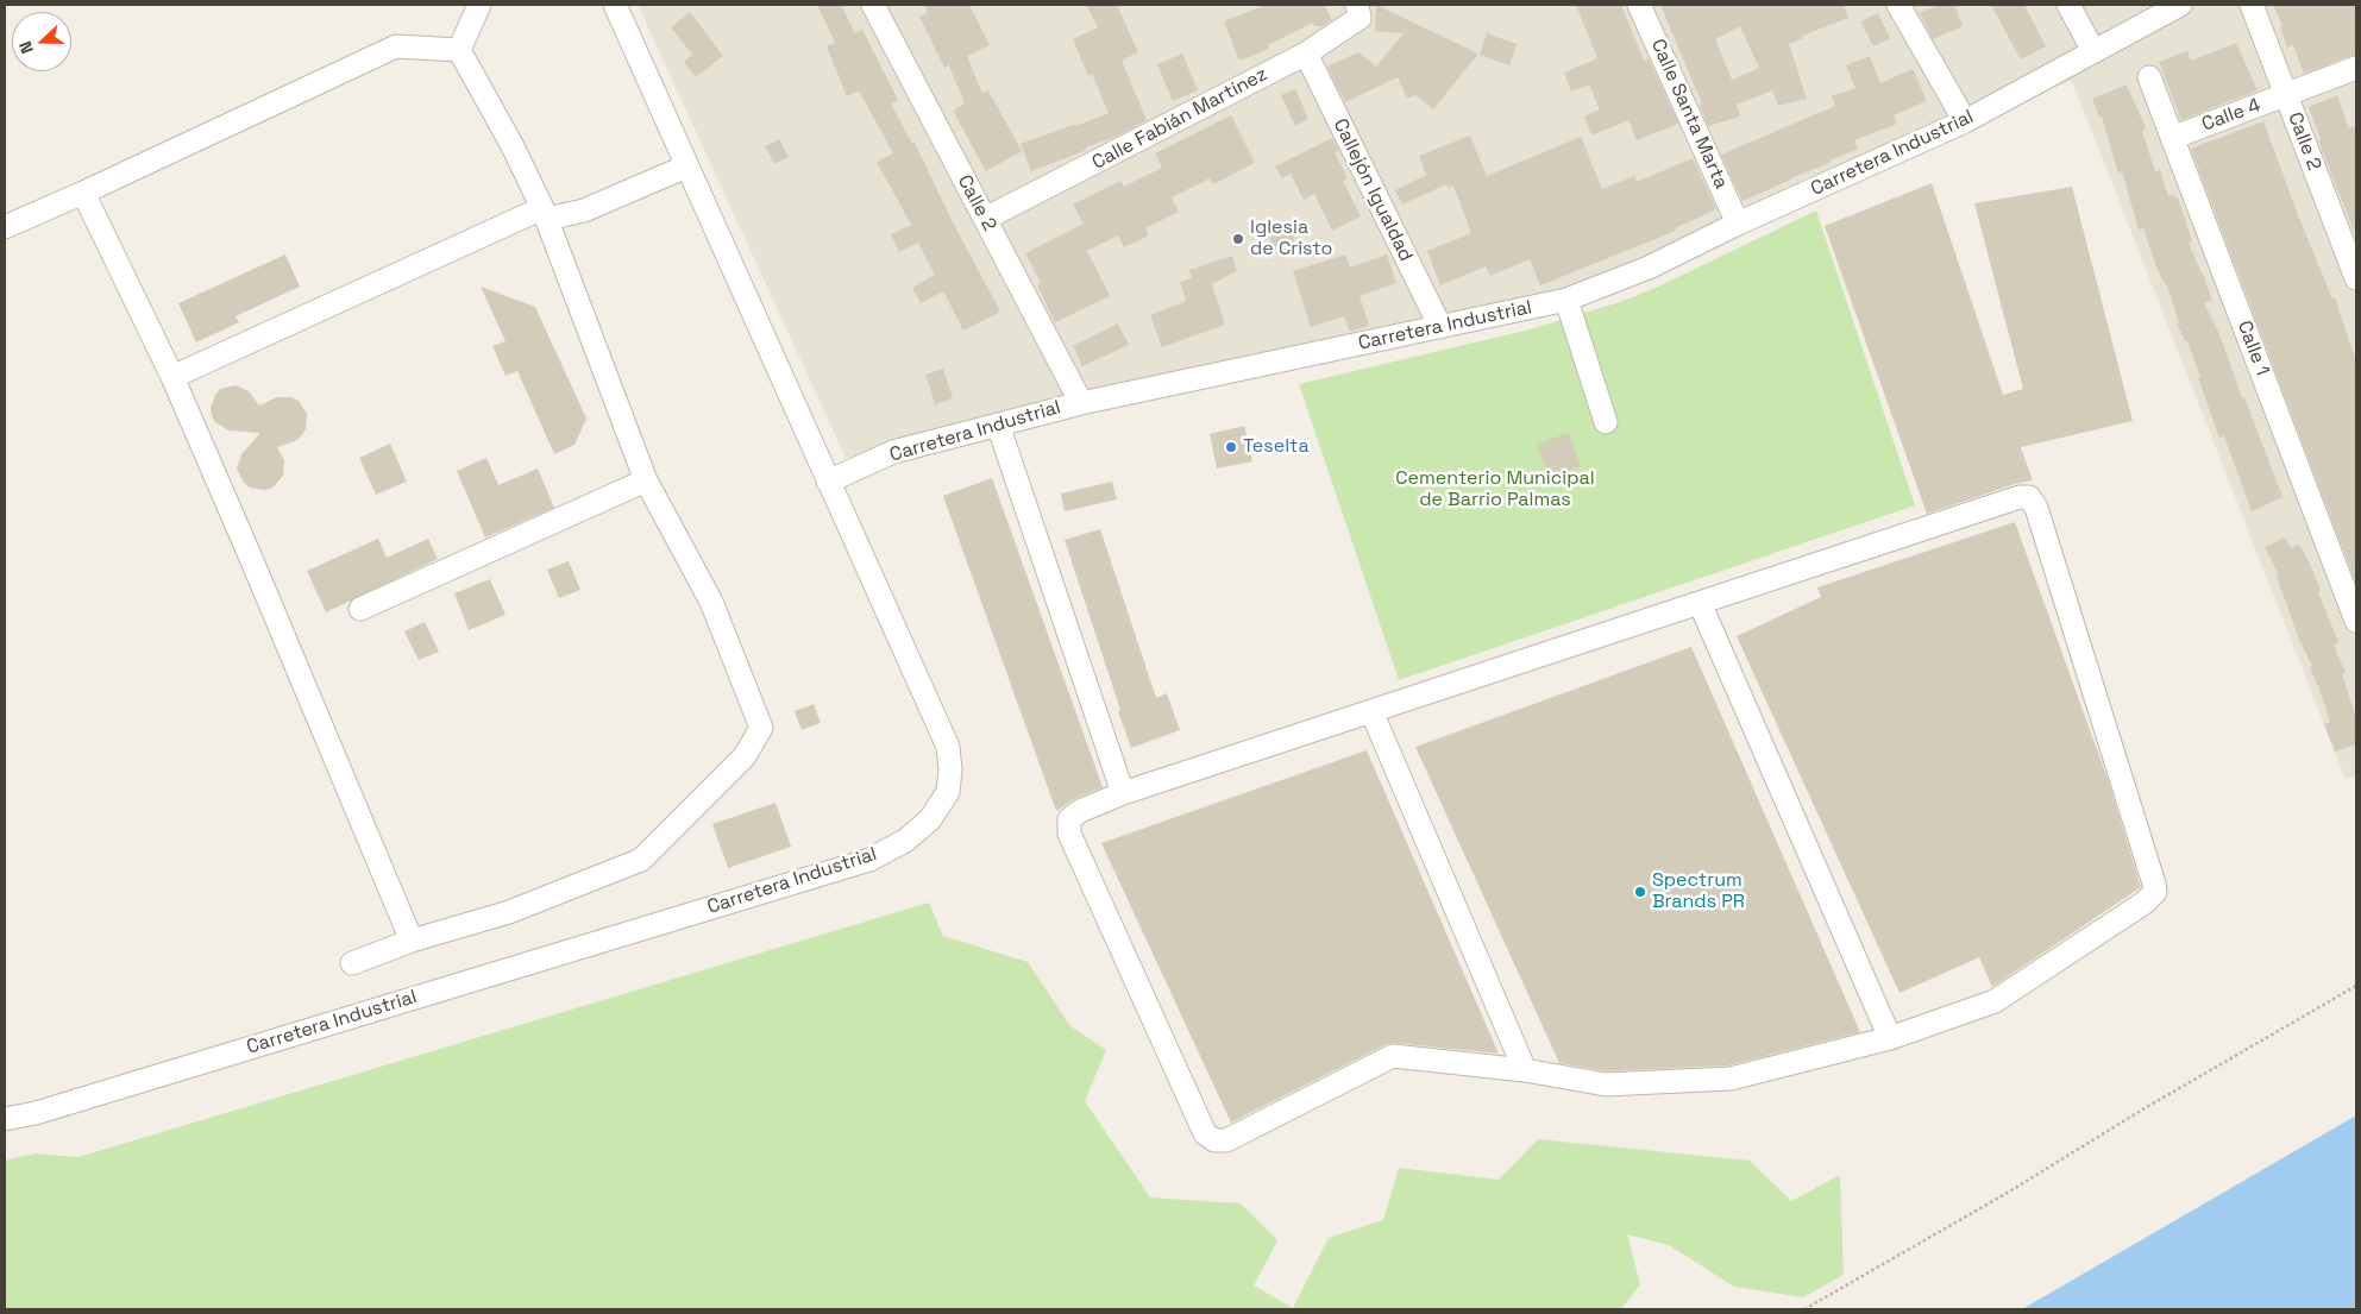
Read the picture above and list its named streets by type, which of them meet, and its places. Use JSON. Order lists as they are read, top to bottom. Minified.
{"streets":{"street":["Calle Santa Marta","Calle 4","Calle Fabián Martínez","Calle 2","Carretera Industrial","Callejón Igualdad","Calle 1"]},"crossings":[["Calle Santa Marta","Carretera Industrial"],["Calle 4","Calle 2"],["Calle 4","Calle 1"],["Calle Fabián Martínez","Calle 2"],["Calle Fabián Martínez","Callejón Igualdad"],["Calle 2","Carretera Industrial"],["Carretera Industrial","Callejón Igualdad"]],"parks":["Cementerio Municipal de Barrio Palmas"],"places":["Iglesia de Cristo","Teselta","Spectrum Brands PR"],"north":"left"}
